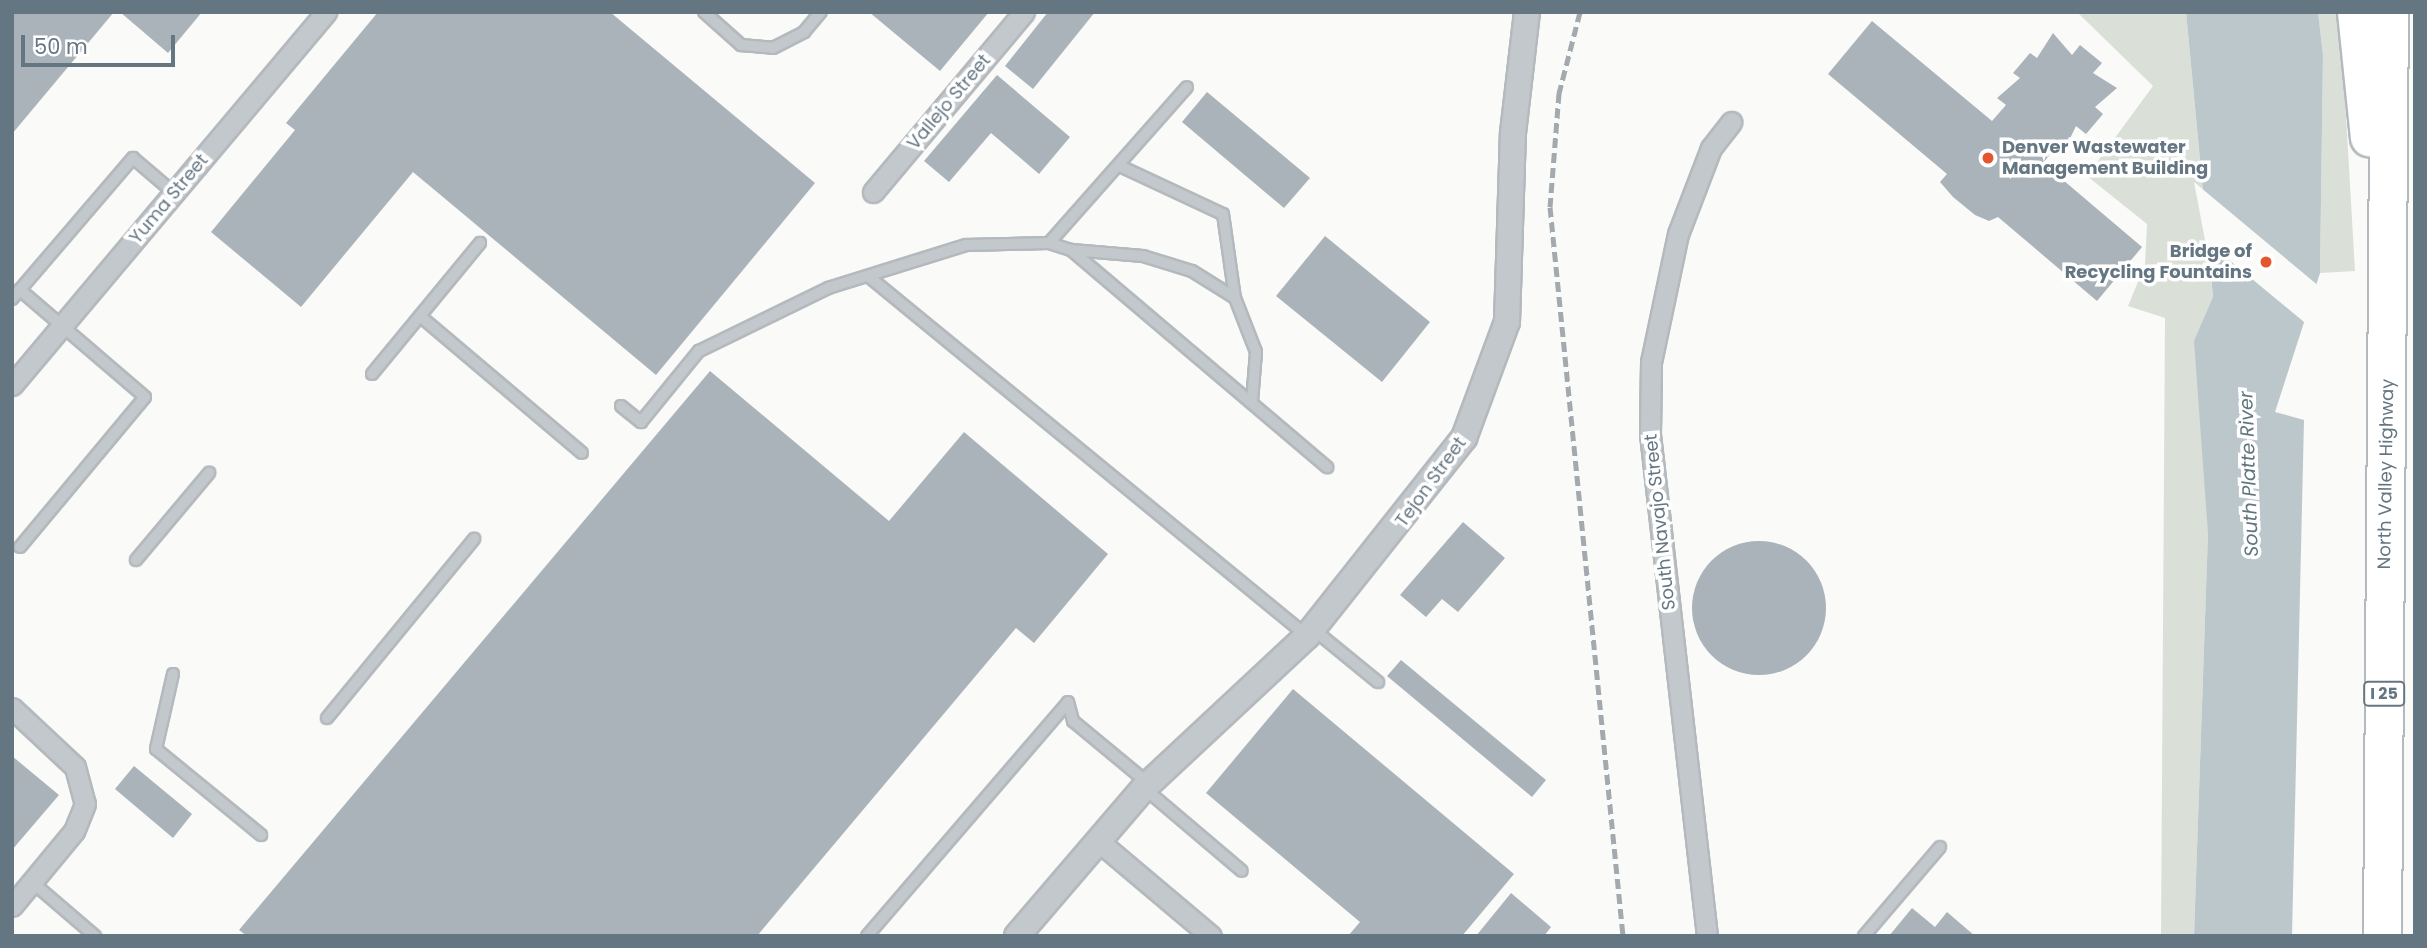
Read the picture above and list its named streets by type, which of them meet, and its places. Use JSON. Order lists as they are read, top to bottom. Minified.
{"streets":{"highway":["North Valley Highway","I 25"],"street":["Vallejo Street","Yuma Street","Tejon Street","South Navajo Street"]},"water":["South Platte River"],"places":["Denver Wastewater Management Building","Bridge of Recycling Fountains"],"scale_bar":"50 m"}
